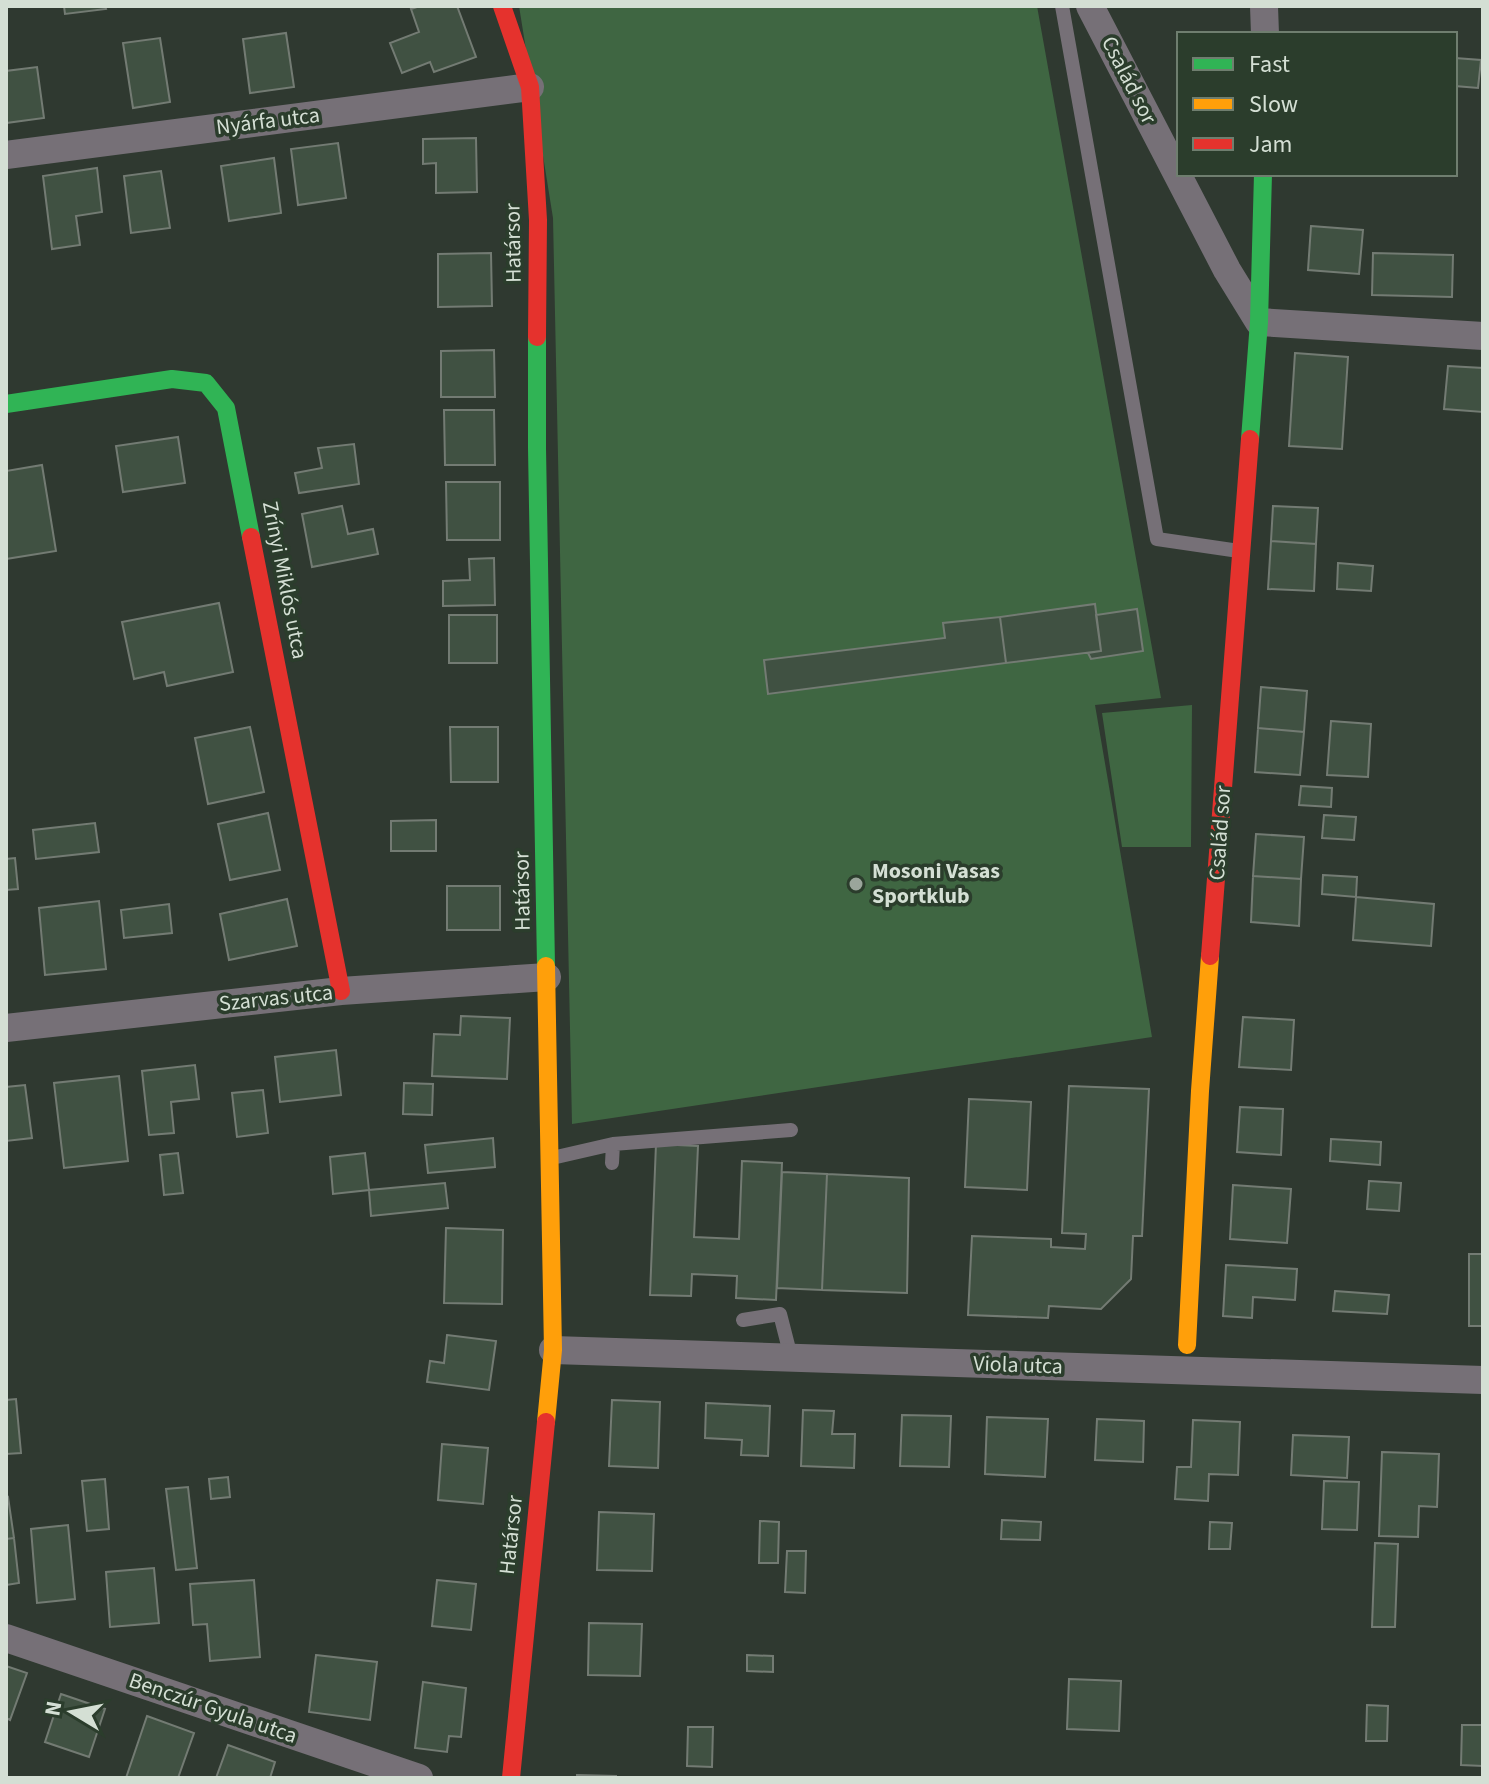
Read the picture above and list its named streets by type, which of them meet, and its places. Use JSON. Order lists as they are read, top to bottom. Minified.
{"streets":{"street":["Család sor","Nyárfa utca","Határsor","Zrínyi Miklós utca","Szarvas utca","Viola utca","Benczúr Gyula utca"]},"crossings":[["Nyárfa utca","Határsor"],["Határsor","Szarvas utca"],["Határsor","Viola utca"],["Zrínyi Miklós utca","Szarvas utca"]],"places":["Mosoni Vasas Sportklub"],"legend":["Fast","Slow","Jam"],"north":"left"}
